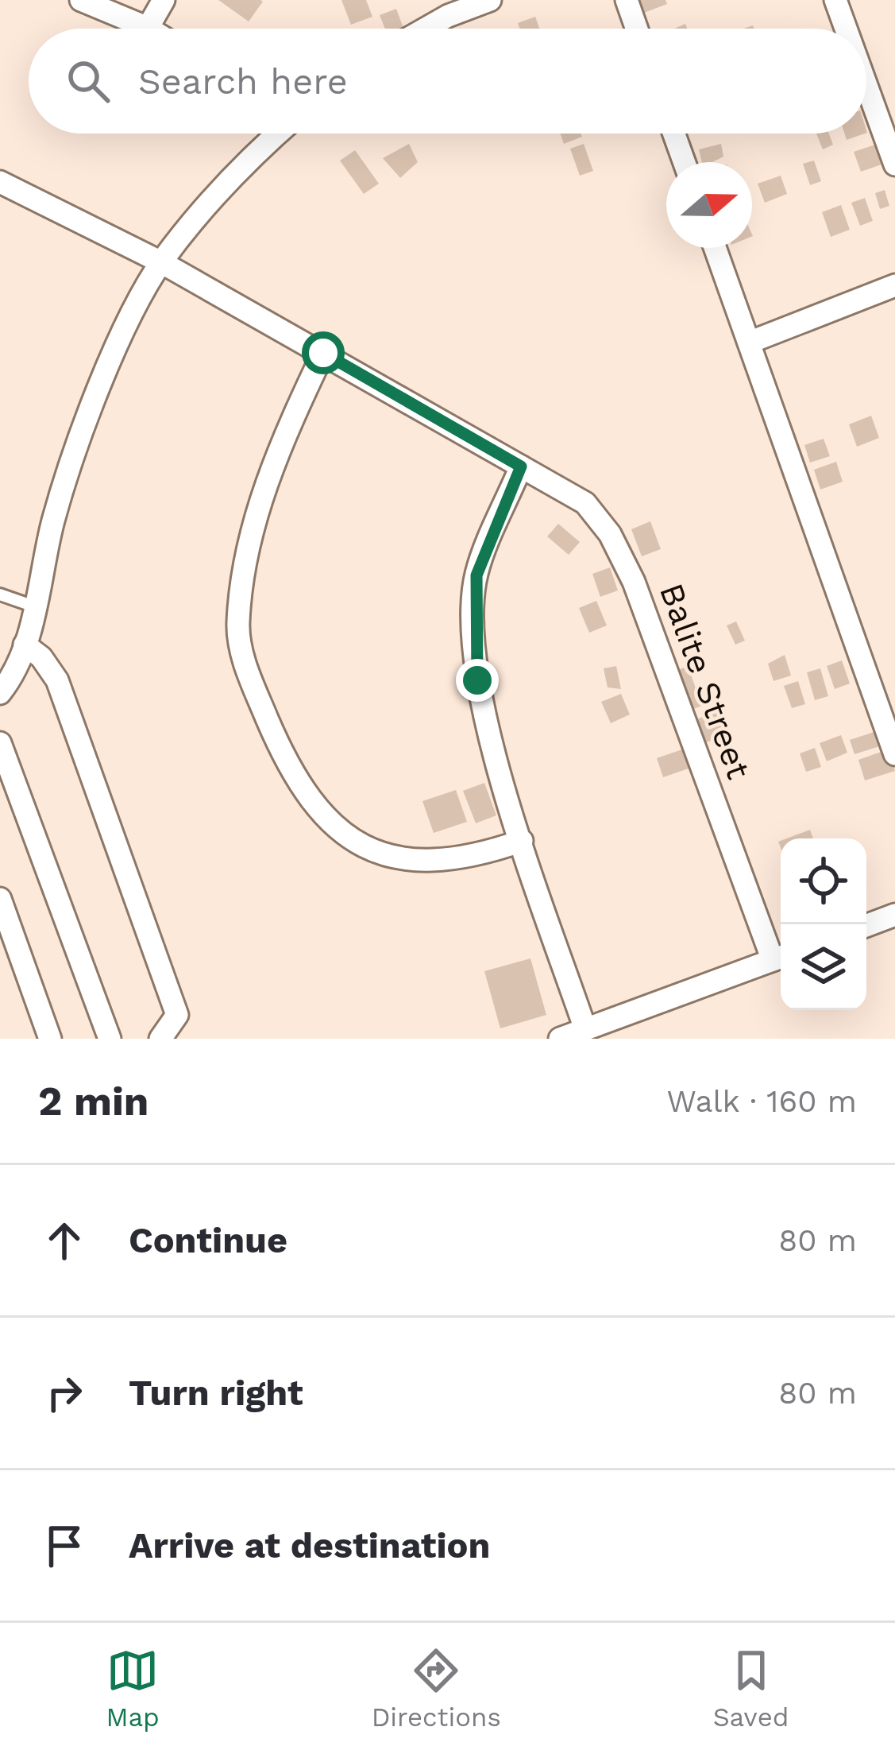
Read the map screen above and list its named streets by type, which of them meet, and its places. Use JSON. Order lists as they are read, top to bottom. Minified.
{"streets":{"street":["Balite Street"]},"north":"right","page":{"search":"Search here","heading":["2 min","Walk · 160 m"],"list":[["Continue","80 m"],["Turn right","80 m"],"Arrive at destination"],"nav":["Map","Directions","Saved"]}}
